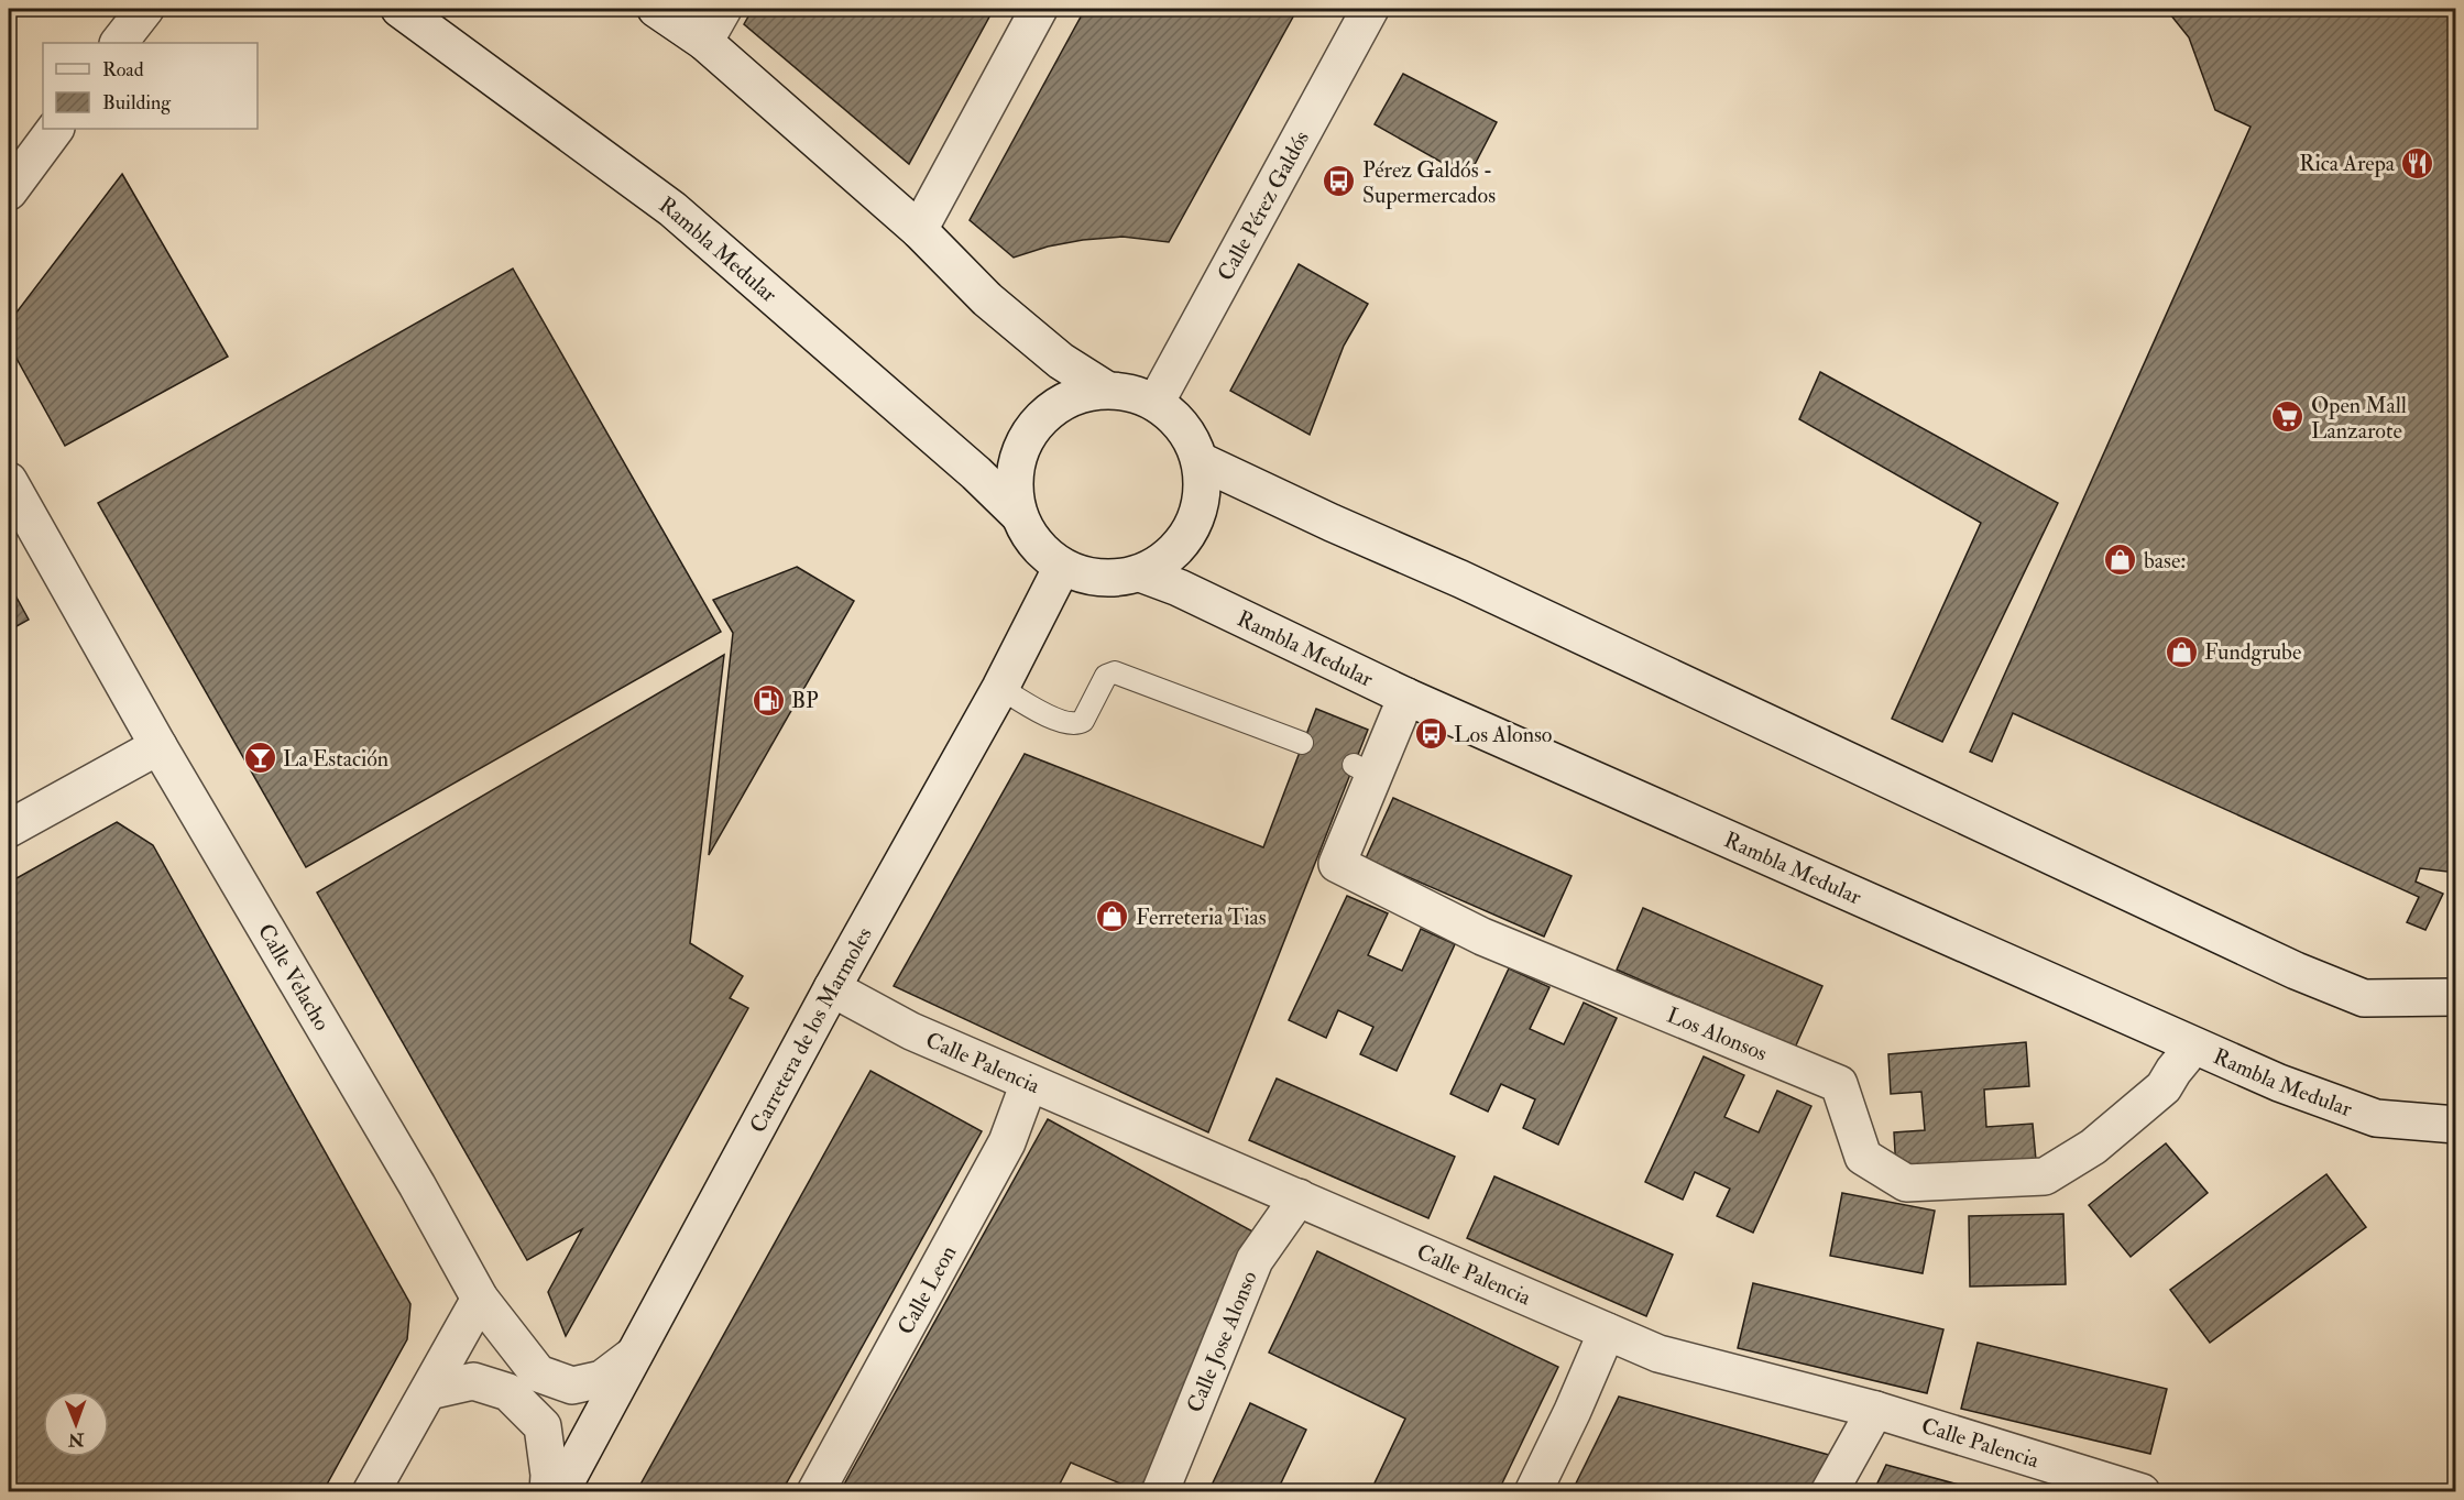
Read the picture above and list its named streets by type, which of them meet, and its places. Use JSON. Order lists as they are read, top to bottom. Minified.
{"streets":{"street":["Calle Pérez Galdós","Rambla Medular","Calle Velacho","Carretera de los Marmoles","Los Alonsos","Calle Palencia","Calle Leon","Calle Jose Alonso"]},"crossings":[["Calle Pérez Galdós","Rambla Medular"],["Calle Pérez Galdós","Carretera de los Marmoles"],["Rambla Medular","Carretera de los Marmoles"],["Rambla Medular","Los Alonsos"],["Calle Velacho","Carretera de los Marmoles"],["Carretera de los Marmoles","Calle Palencia"],["Calle Palencia","Calle Leon"],["Calle Palencia","Calle Jose Alonso"]],"places":{"restaurant":["Rica Arepa"],"bus stop":["Pérez Galdós - Supermercados","Los Alonso"],"supermarket":["Open Mall Lanzarote"],"shop":["base:","Fundgrube","Ferreteria Tias"],"fuel station":["BP"],"bar":["La Estación"]},"legend":["Road","Building"],"north":"bottom"}
